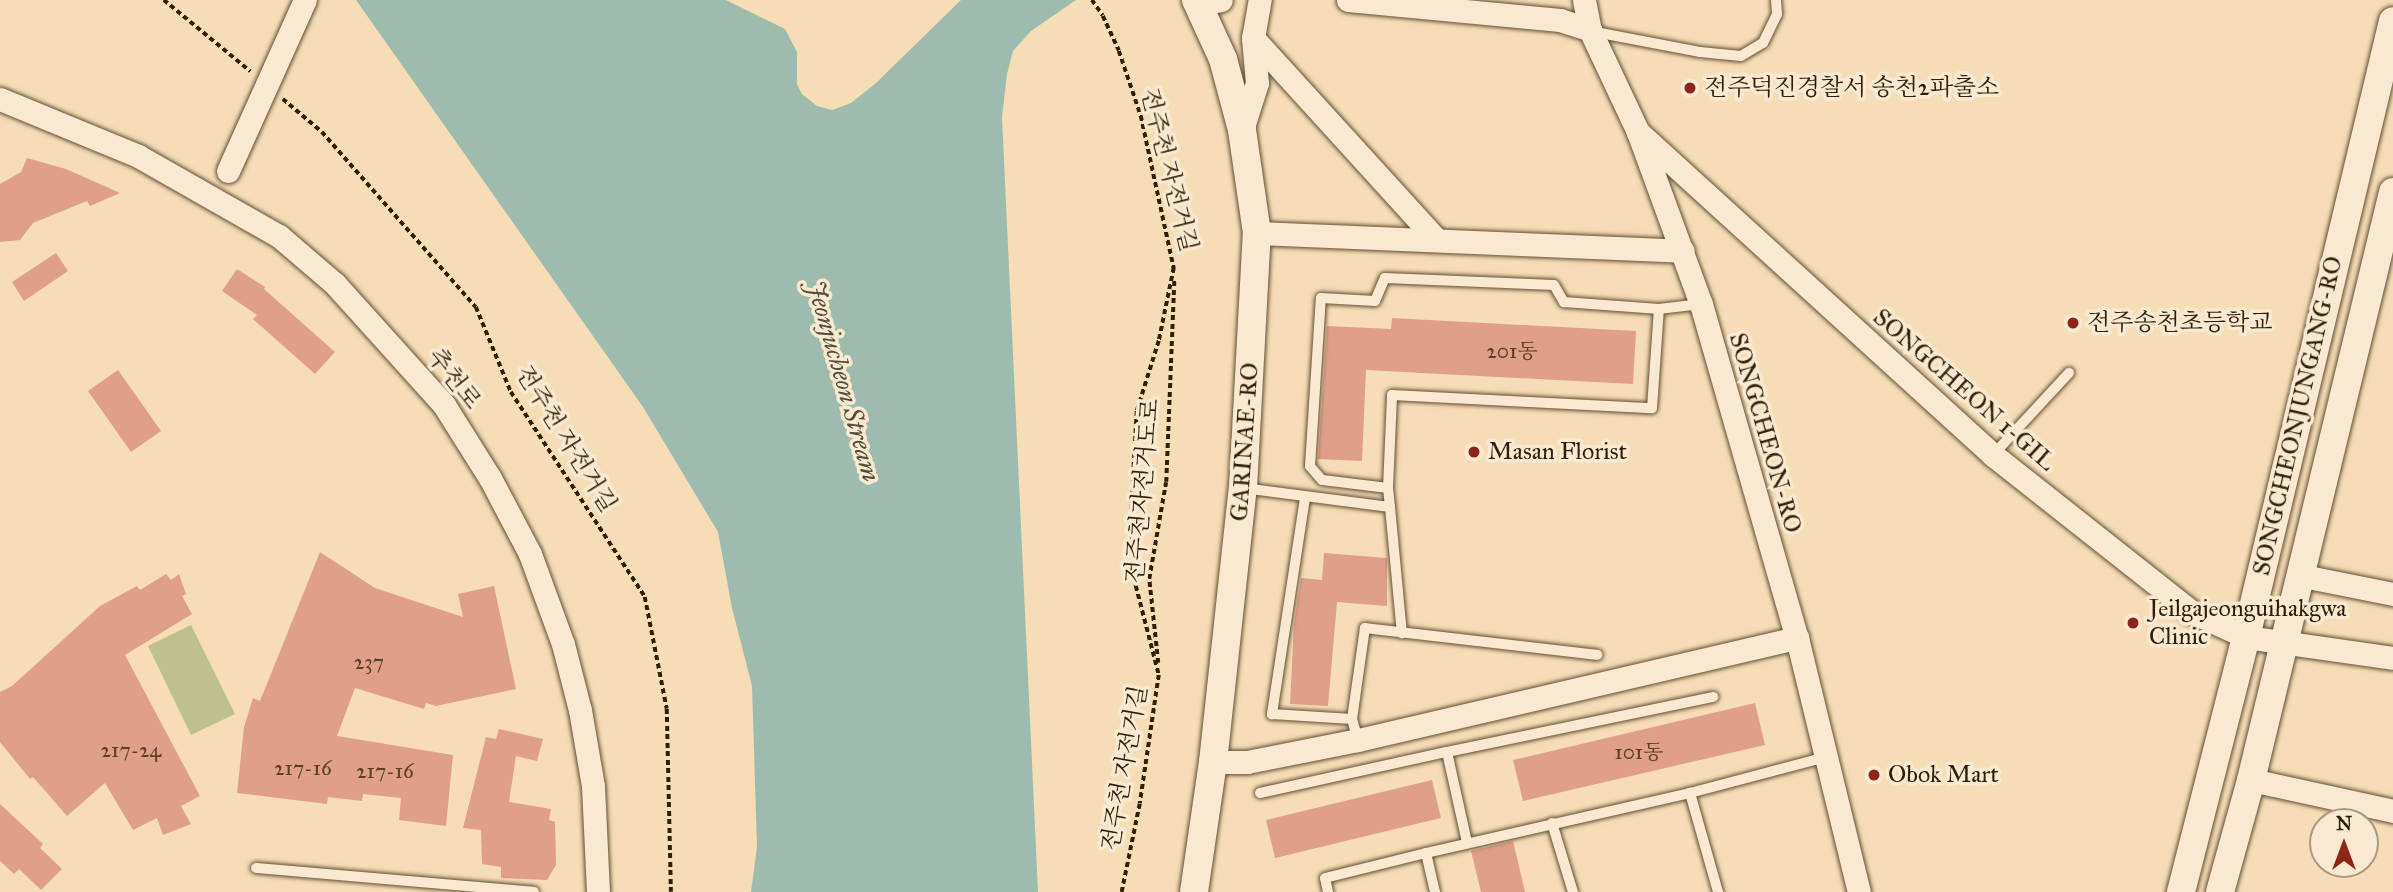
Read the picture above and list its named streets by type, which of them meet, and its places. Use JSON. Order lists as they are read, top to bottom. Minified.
{"streets":{"street":["추천로","SONGCHEON 1-GIL","SONGCHEONJUNGANG-RO","SONGCHEON-RO","GARINAE-RO"],"path":["전주천 자전거길","전주천자전거도로"]},"crossings":[["전주천 자전거길","전주천자전거도로"],["SONGCHEON 1-GIL","SONGCHEONJUNGANG-RO"],["SONGCHEON 1-GIL","SONGCHEON-RO"]],"water":["Jeonjucheon Stream"],"places":["전주덕진경찰서 송천2파출소","전주송천초등학교","Masan Florist","Jeilgajeonguihakgwa Clinic","Obok Mart"],"house_numbers":["201동","237","217-24","101동","217-16","217-16"],"north":"top"}
